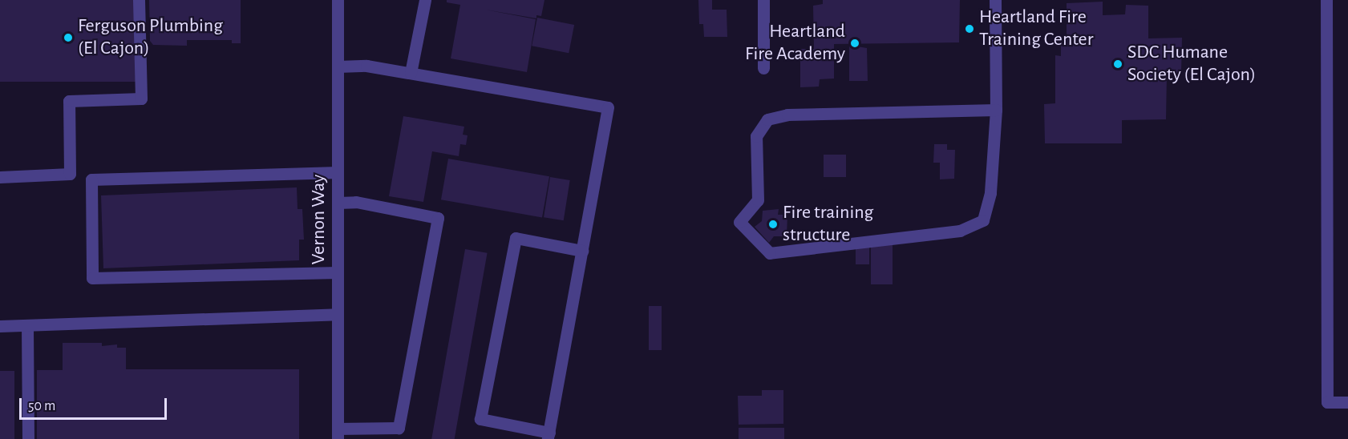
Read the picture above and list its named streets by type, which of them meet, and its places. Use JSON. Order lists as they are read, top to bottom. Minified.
{"streets":{"street":["Vernon Way"]},"places":["Heartland Fire Training Center","Ferguson Plumbing (El Cajon)","Heartland Fire Academy","SDC Humane Society (El Cajon)","Fire training structure"],"scale_bar":"50 m"}
